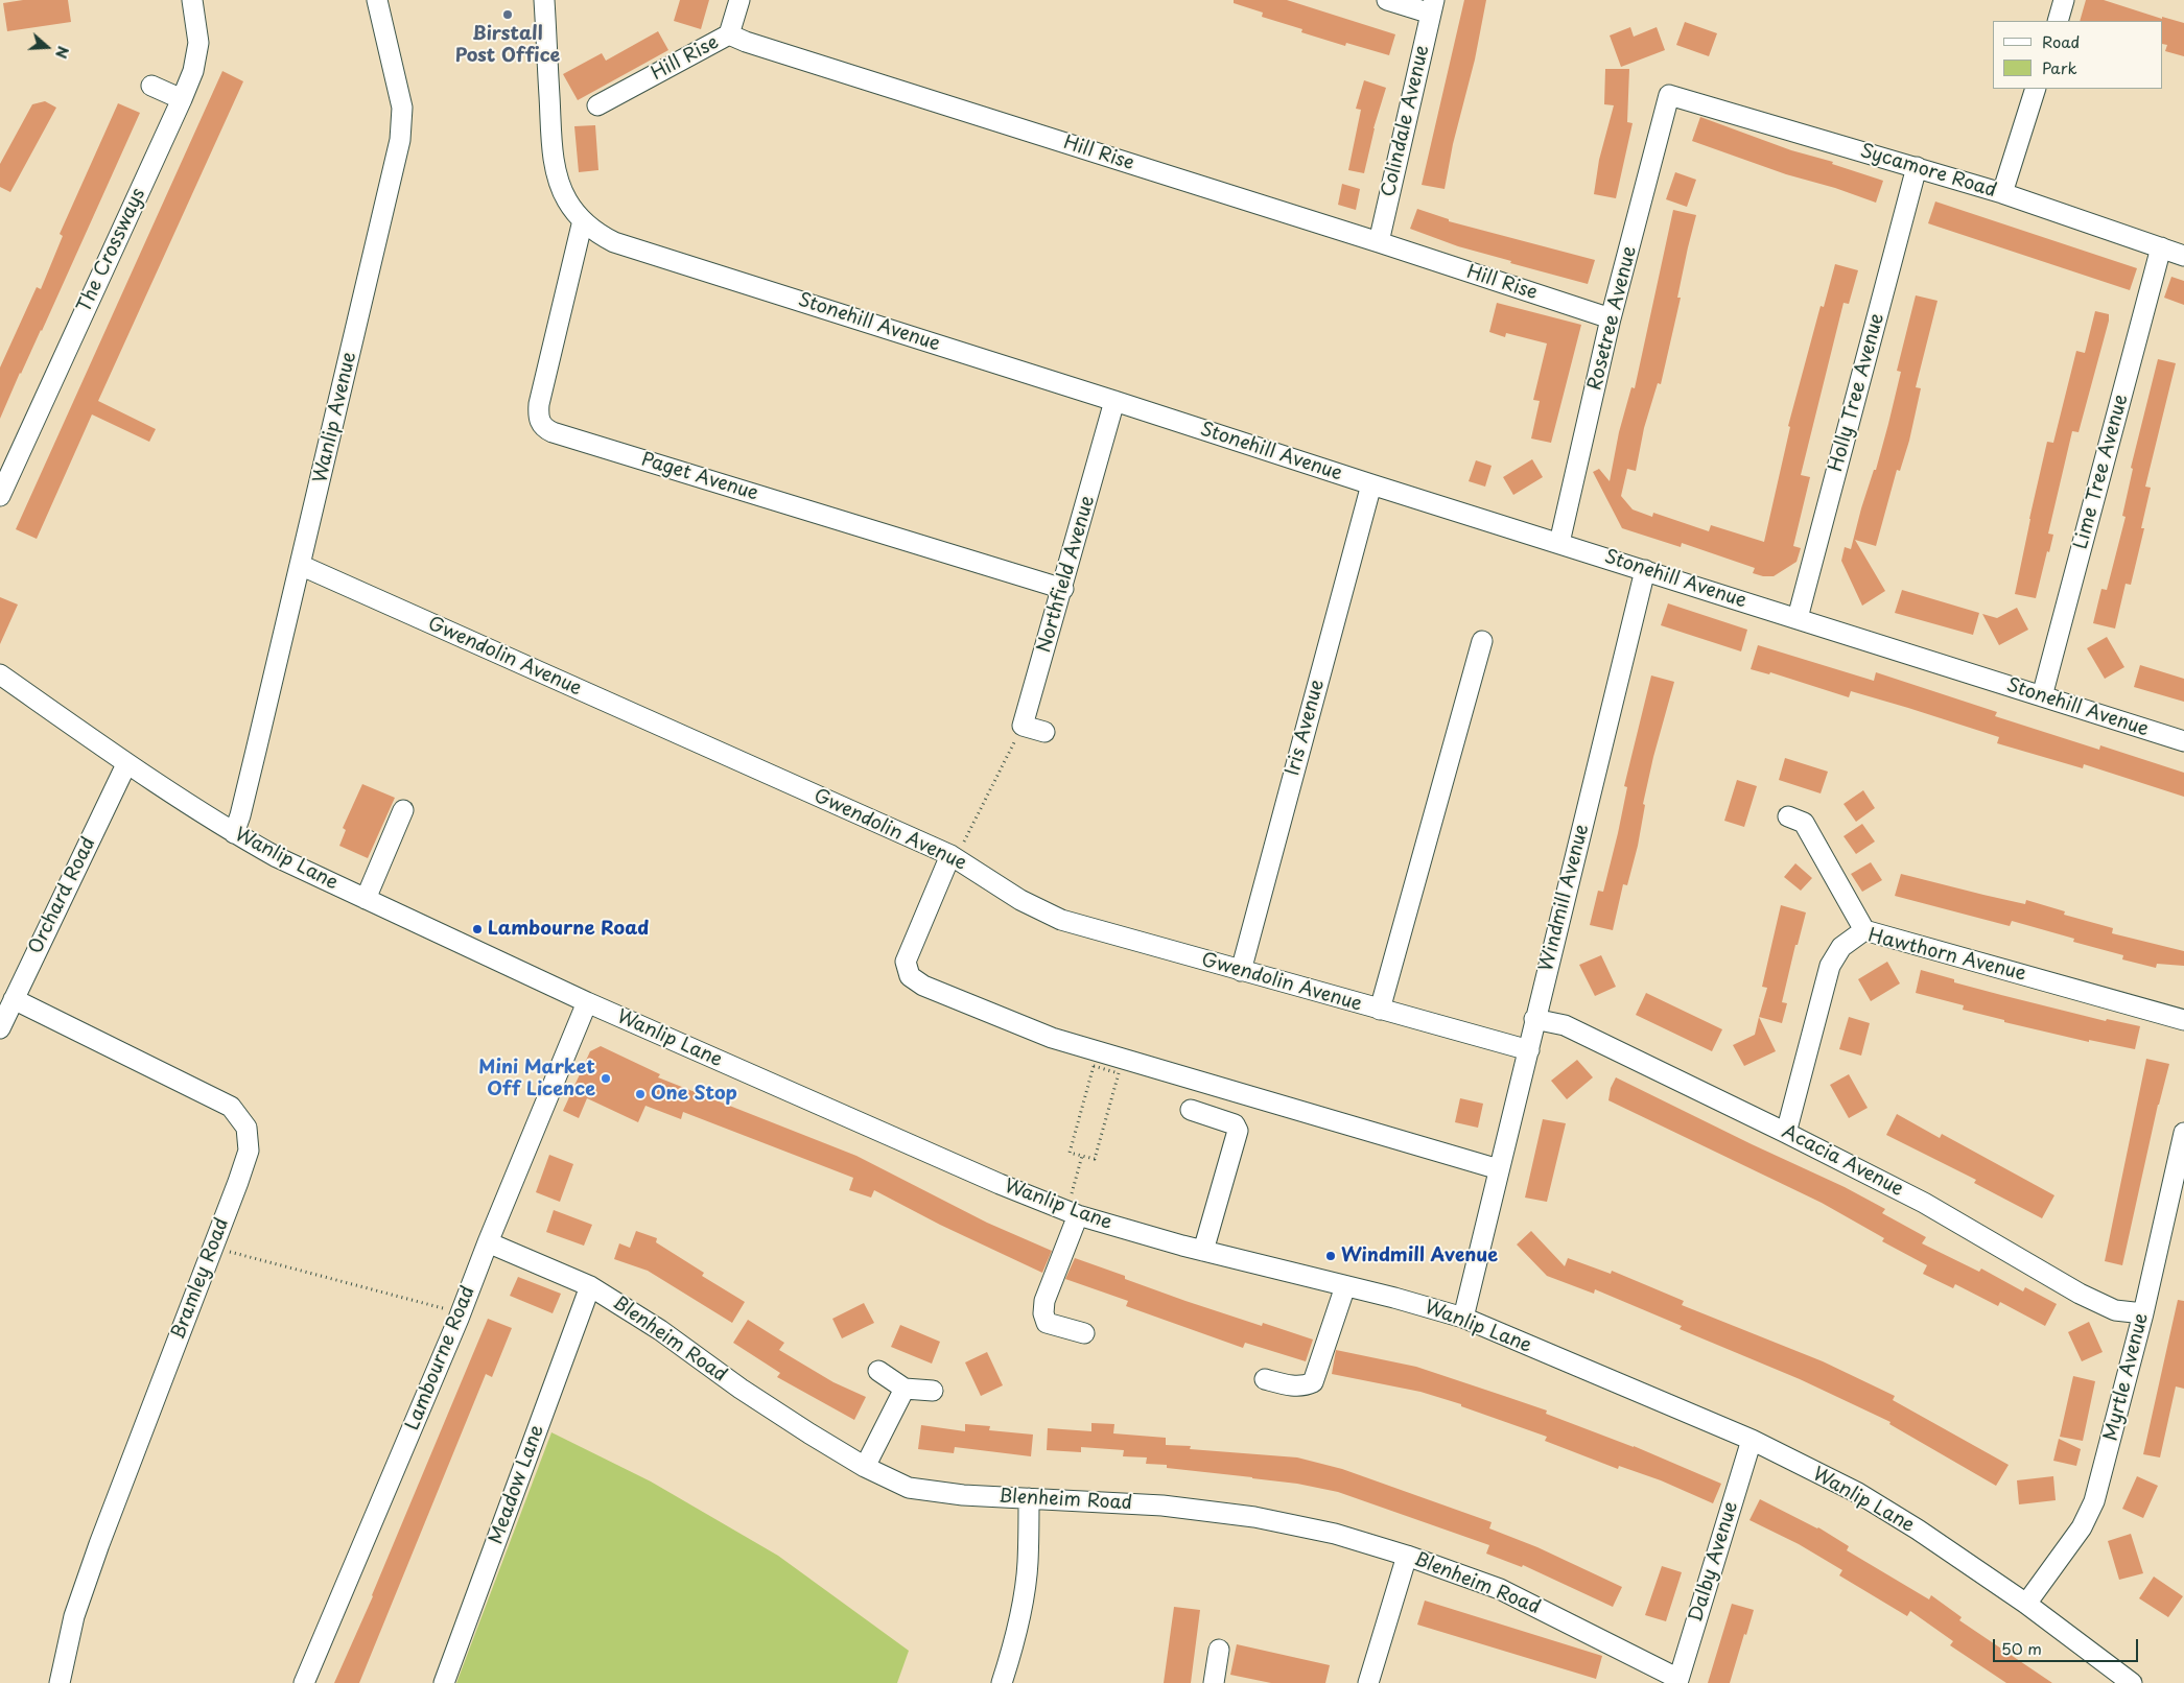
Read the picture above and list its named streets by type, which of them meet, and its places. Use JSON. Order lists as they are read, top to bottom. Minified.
{"streets":{"street":["Hill Rise","Colindale Avenue","Sycamore Road","The Crossways","Rosetree Avenue","Stonehill Avenue","Holly Tree Avenue","Wanlip Avenue","Lime Tree Avenue","Paget Avenue","Northfield Avenue","Gwendolin Avenue","Iris Avenue","Wanlip Lane","Orchard Road","Windmill Avenue","Hawthorn Avenue","Acacia Avenue","Bramley Road","Blenheim Road","Lambourne Road","Myrtle Avenue","Meadow Lane","Dalby Avenue"]},"crossings":[["Hill Rise","Colindale Avenue"],["Hill Rise","Rosetree Avenue"],["Sycamore Road","Rosetree Avenue"],["Sycamore Road","Holly Tree Avenue"],["Sycamore Road","Lime Tree Avenue"],["Rosetree Avenue","Stonehill Avenue"],["Stonehill Avenue","Holly Tree Avenue"],["Stonehill Avenue","Lime Tree Avenue"],["Stonehill Avenue","Paget Avenue"],["Stonehill Avenue","Northfield Avenue"],["Stonehill Avenue","Iris Avenue"],["Stonehill Avenue","Windmill Avenue"],["Wanlip Avenue","Gwendolin Avenue"],["Wanlip Avenue","Wanlip Lane"],["Paget Avenue","Northfield Avenue"],["Gwendolin Avenue","Iris Avenue"],["Gwendolin Avenue","Windmill Avenue"],["Wanlip Lane","Orchard Road"],["Wanlip Lane","Windmill Avenue"],["Wanlip Lane","Lambourne Road"],["Wanlip Lane","Myrtle Avenue"],["Wanlip Lane","Dalby Avenue"],["Orchard Road","Bramley Road"],["Windmill Avenue","Acacia Avenue"],["Hawthorn Avenue","Acacia Avenue"],["Acacia Avenue","Myrtle Avenue"],["Blenheim Road","Lambourne Road"],["Blenheim Road","Meadow Lane"],["Blenheim Road","Dalby Avenue"]],"places":["Birstall Post Office","Lambourne Road","Mini Market Off Licence","One Stop","Windmill Avenue"],"legend":["Road","Park"],"scale_bar":"50 m","north":"right"}
